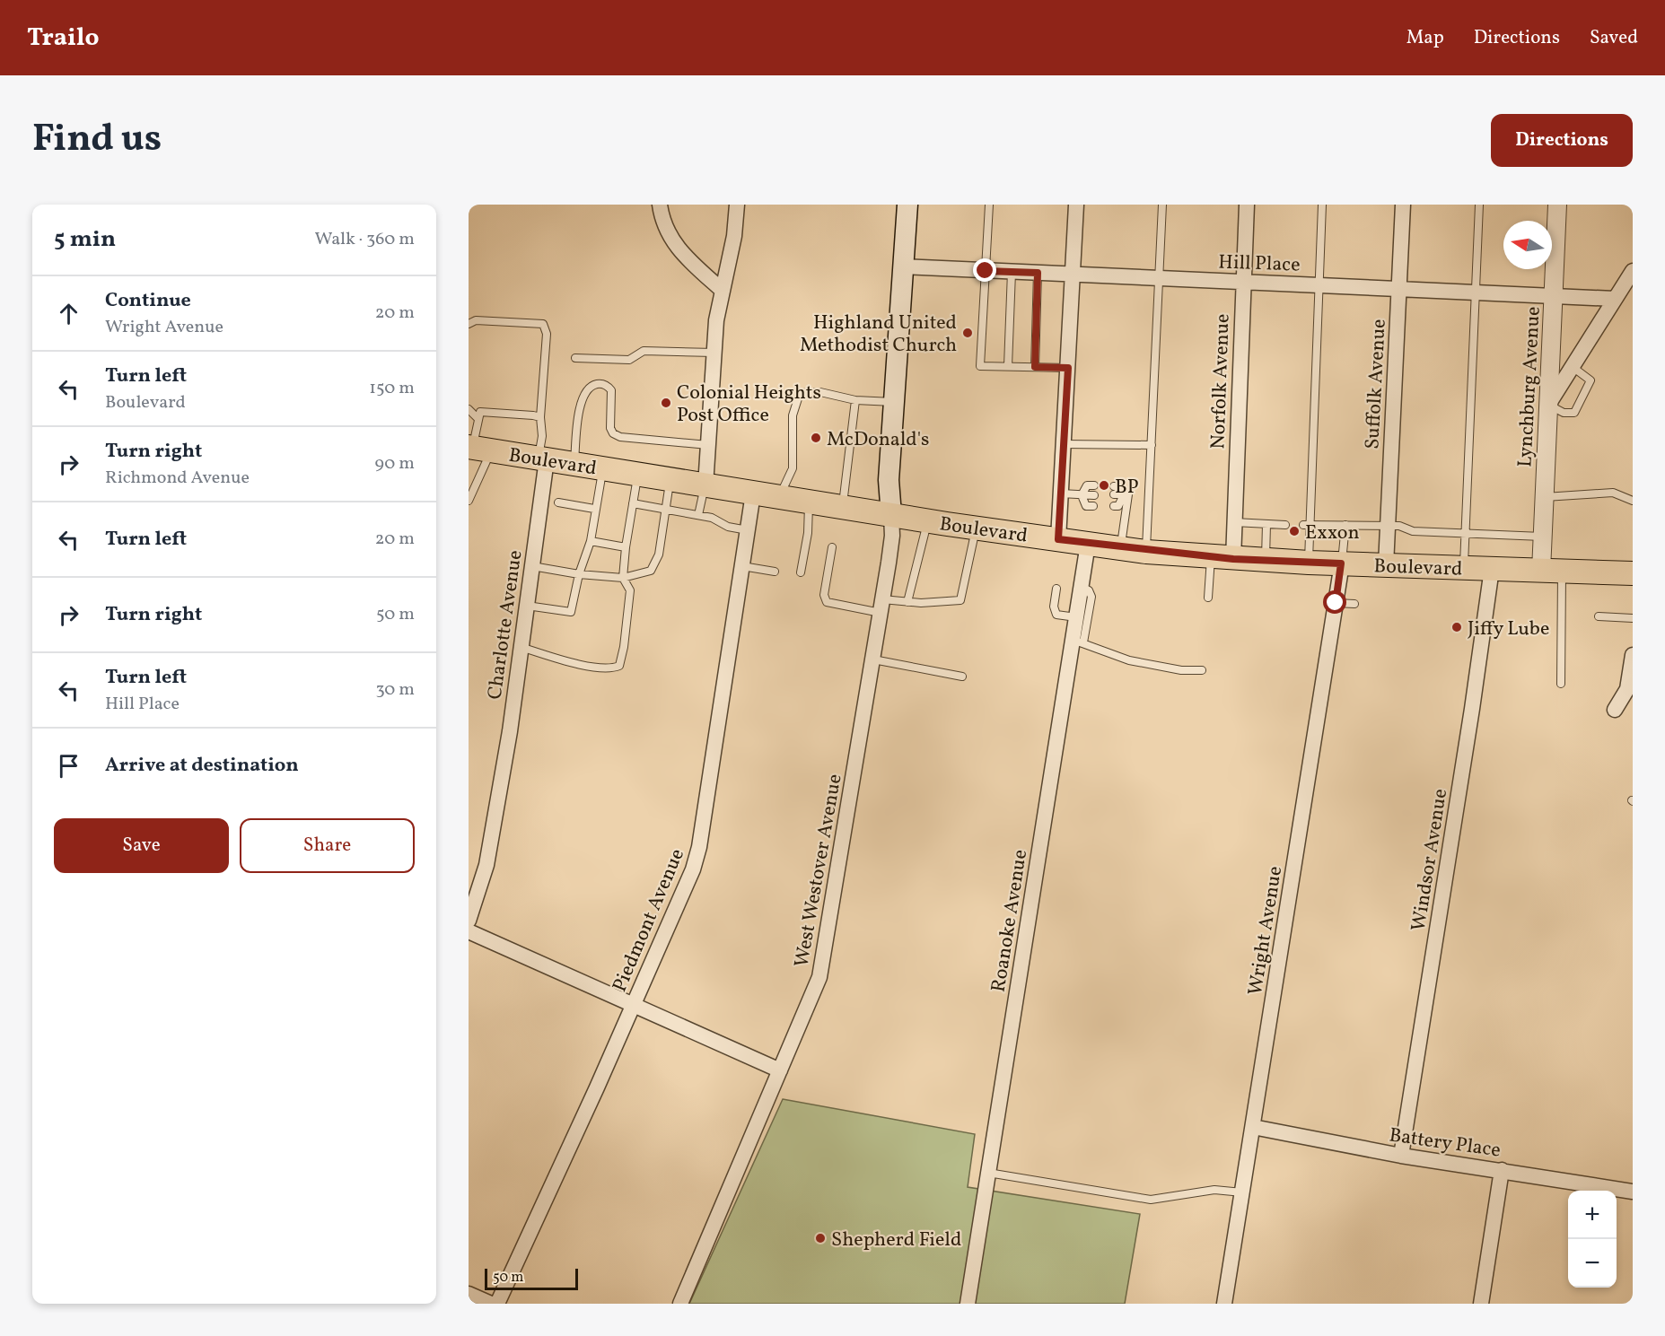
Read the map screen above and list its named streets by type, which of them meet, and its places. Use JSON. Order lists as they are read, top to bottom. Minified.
{"streets":{"main road":["Boulevard"],"street":["Hill Place","Norfolk Avenue","Suffolk Avenue","Lynchburg Avenue","Charlotte Avenue","Windsor Avenue","West Westover Avenue","Piedmont Avenue","Roanoke Avenue","Wright Avenue","Battery Place"]},"crossings":[["Hill Place","Norfolk Avenue"],["Hill Place","Suffolk Avenue"],["Hill Place","Lynchburg Avenue"],["Norfolk Avenue","Boulevard"],["Suffolk Avenue","Boulevard"],["Lynchburg Avenue","Boulevard"],["Boulevard","Charlotte Avenue"],["Boulevard","Windsor Avenue"],["Boulevard","West Westover Avenue"],["Boulevard","Piedmont Avenue"],["Boulevard","Roanoke Avenue"],["Boulevard","Wright Avenue"],["Windsor Avenue","Battery Place"],["Wright Avenue","Battery Place"]],"places":["Highland United Methodist Church","Colonial Heights Post Office","McDonald's","BP","Exxon","Jiffy Lube","Shepherd Field"],"scale_bar":"50 m","north":"left","page":{"header":"Trailo","nav":["Map","Directions","Saved"],"title":"Find us","buttons":["Directions",["Save","Share"]],"heading":["5 min","Walk · 360 m"],"list":[["Continue","Wright Avenue","20 m"],["Turn left","Boulevard","150 m"],["Turn right","Richmond Avenue","90 m"],["Turn left","20 m"],["Turn right","50 m"],["Turn left","Hill Place","30 m"],"Arrive at destination"],"map_buttons":["+","−"],"scale":"50 m"}}
